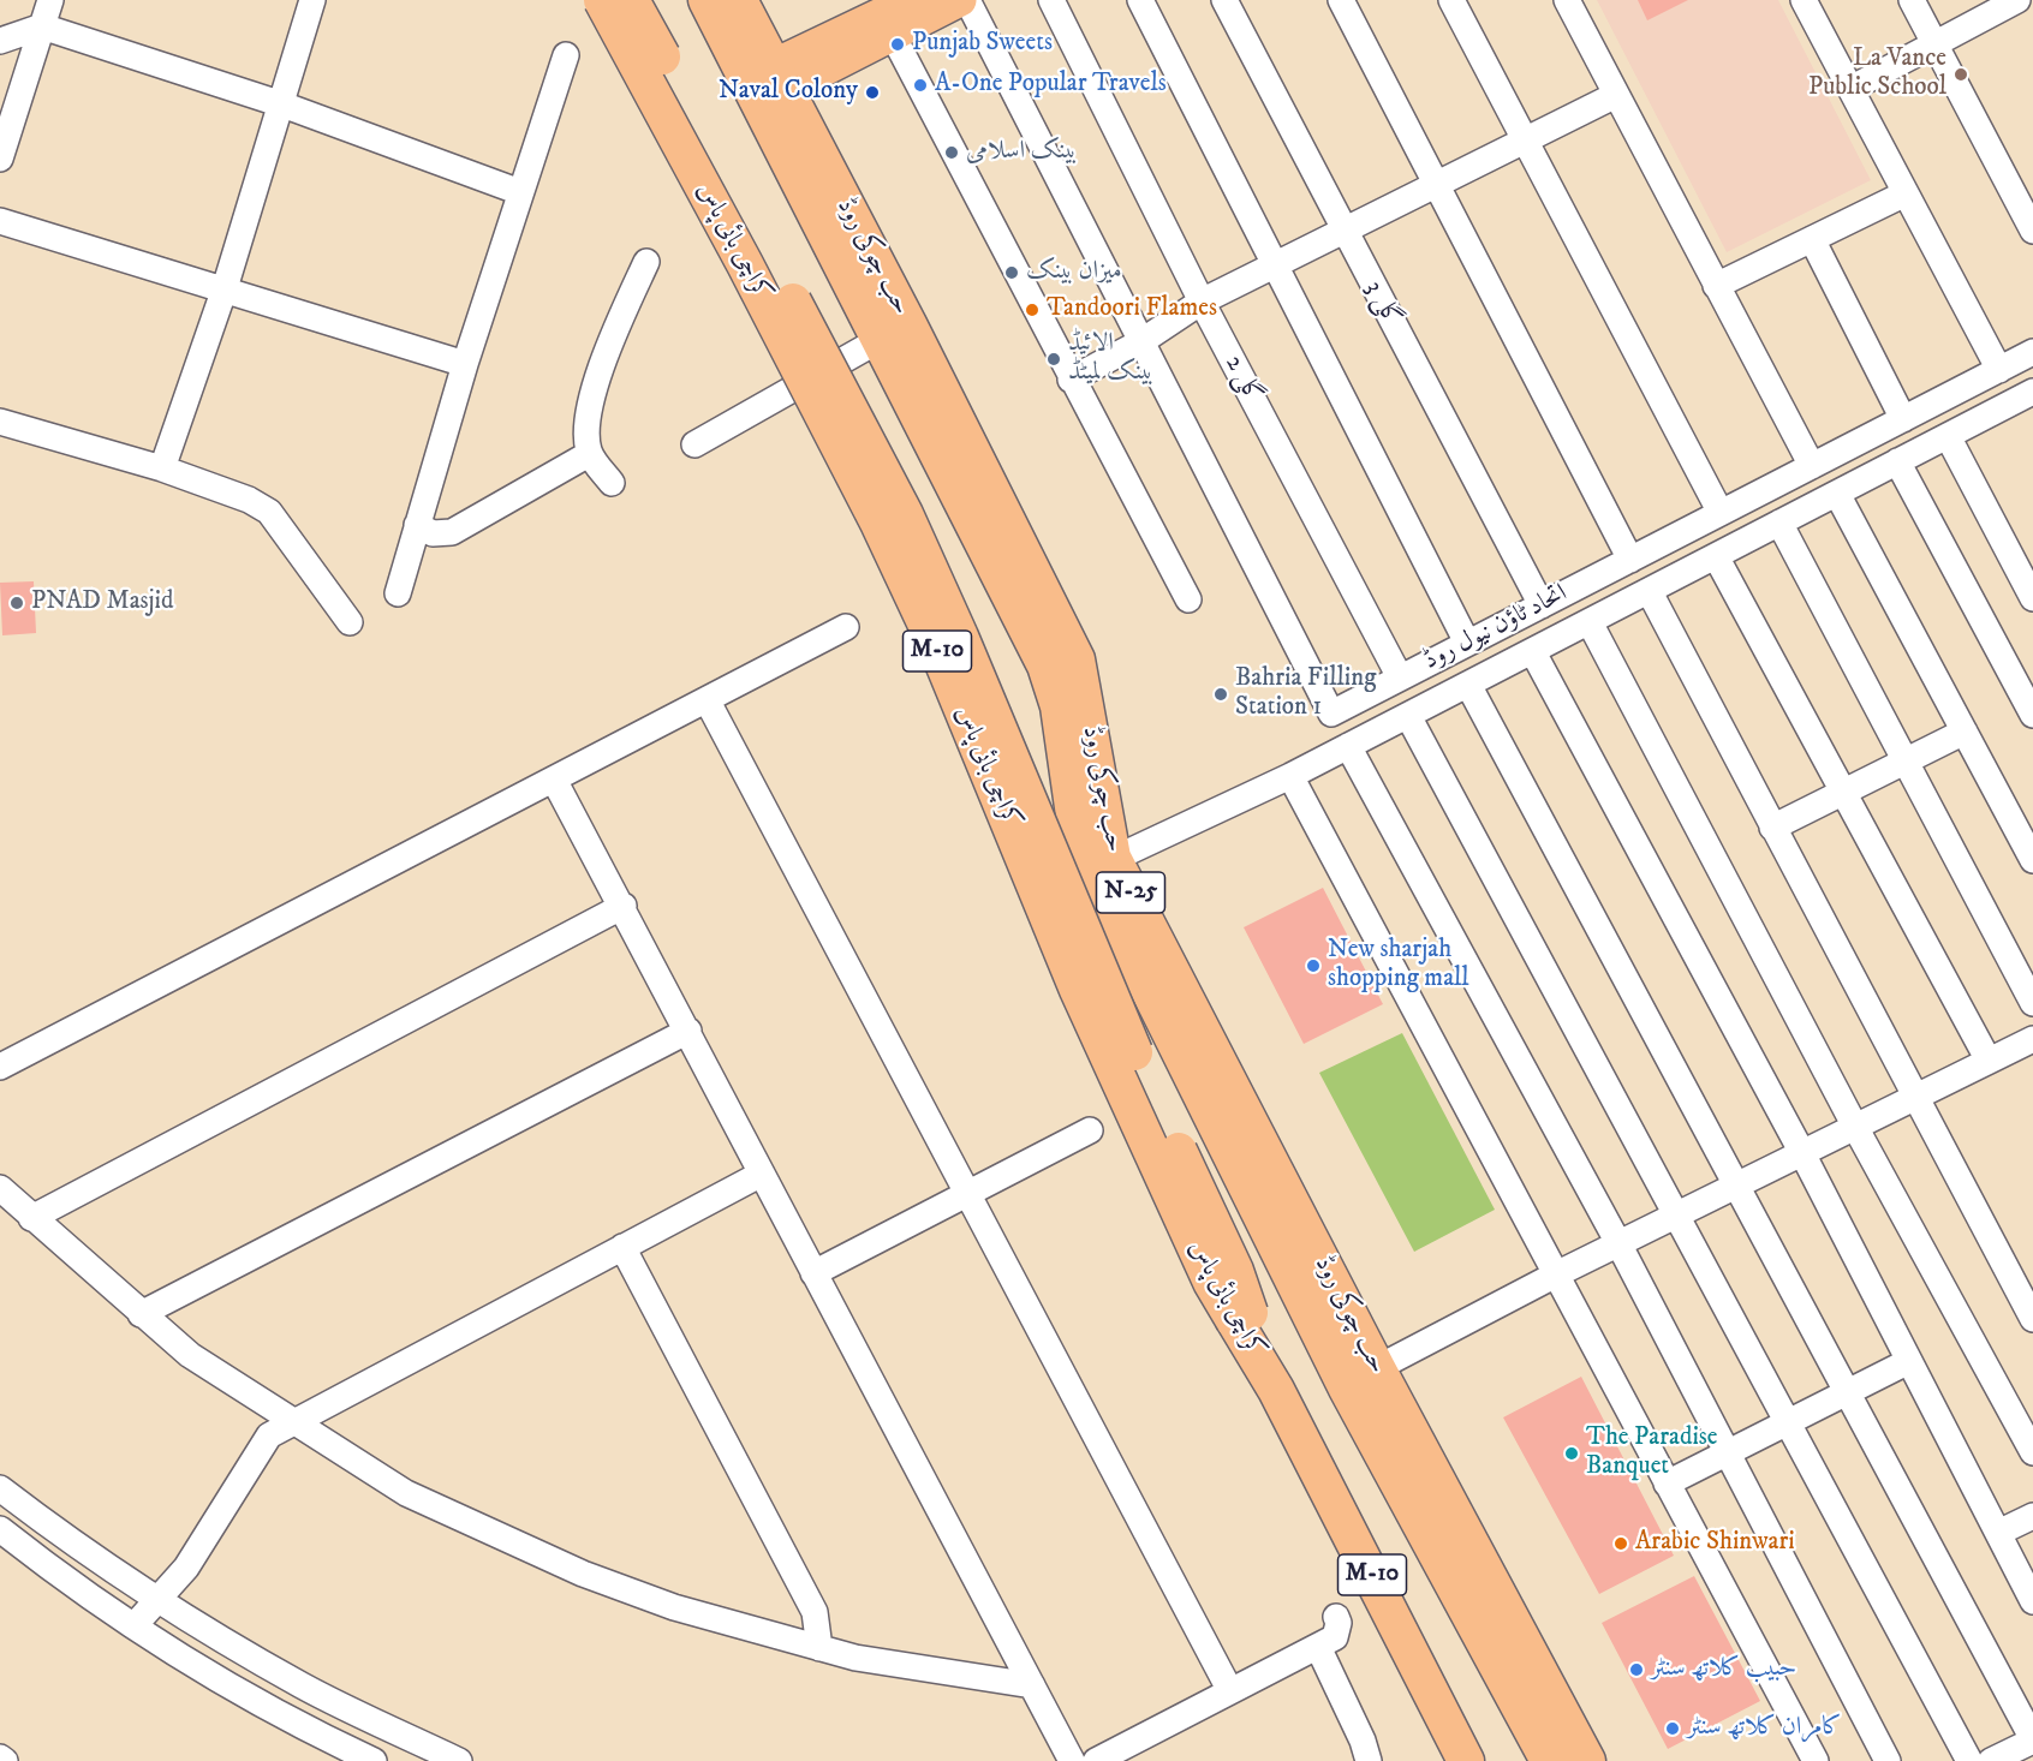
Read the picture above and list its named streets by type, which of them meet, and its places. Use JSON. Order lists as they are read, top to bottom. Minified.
{"streets":{"highway":["کراچی بائی پاس","حب چوکی روڈ","M-10","N-25"],"street":["گلی 3","گلی 2","اتحاد ٹاؤن نیول روڈ"]},"crossings":[["گلی 3","اتحاد ٹاؤن نیول روڈ"],["گلی 2","اتحاد ٹاؤن نیول روڈ"]],"places":["Punjab Sweets","La Vance Public School","A-One Popular Travels","Naval Colony","بینک اسلامی","میزان بینک","Tandoori Flames","الائیڈ بینک لمیٹڈ","PNAD Masjid","Bahria Filling Station 1","New sharjah shopping mall","The Paradise Banquet","Arabic Shinwari","حبیب کلاتھ سنٹر","کامران کلاتھ سنٹر"]}
